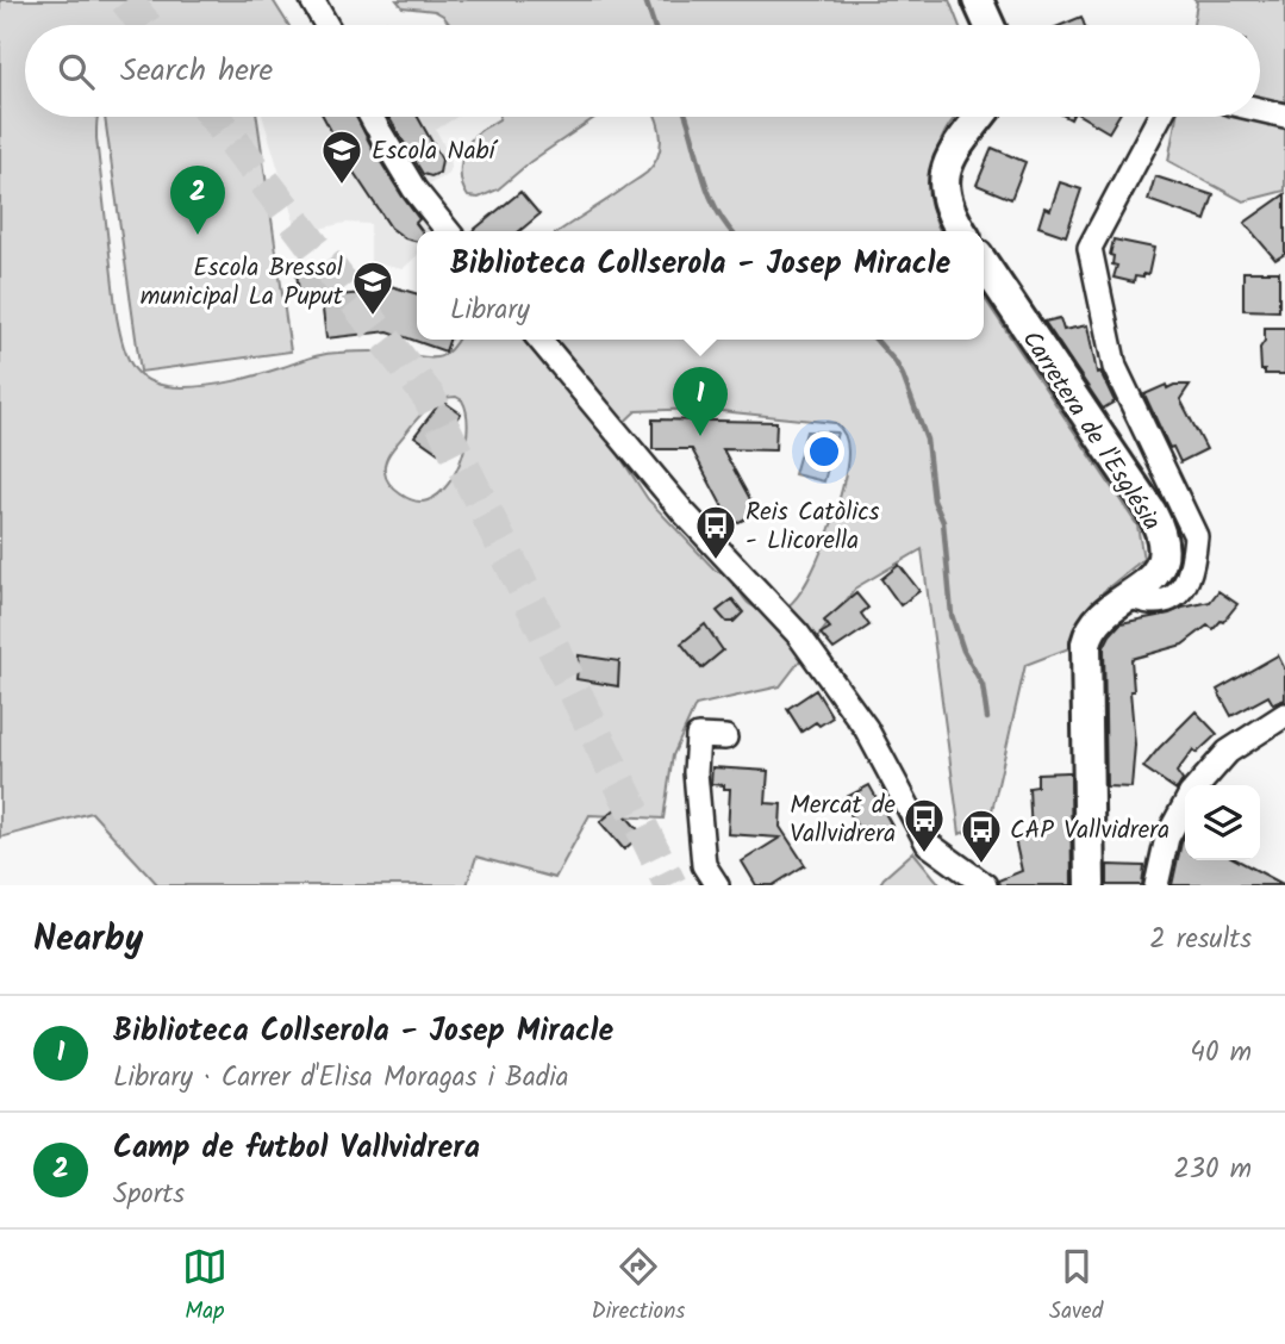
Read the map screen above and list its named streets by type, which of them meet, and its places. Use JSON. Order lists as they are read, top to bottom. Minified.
{"streets":{"main road":["Carretera de l'Església"]},"places":{"school or university":["Escola Nabí","Escola Bressol municipal La Puput"],"bus stop":["Reis Catòlics - Llicorella","Mercat de Vallvidrera","CAP Vallvidrera"]},"page":{"search":"Search here","pins":["2","1"],"popup":["Biblioteca Collserola - Josep Miracle","Library"],"heading":["Nearby","2 results"],"list":[{"mark":"1","name":"Biblioteca Collserola - Josep Miracle","note":"Library · Carrer d'Elisa Moragas i Badia","value":"40 m"},{"mark":"2","name":"Camp de futbol Vallvidrera","note":"Sports","value":"230 m"}],"nav":["Map","Directions","Saved"]}}
